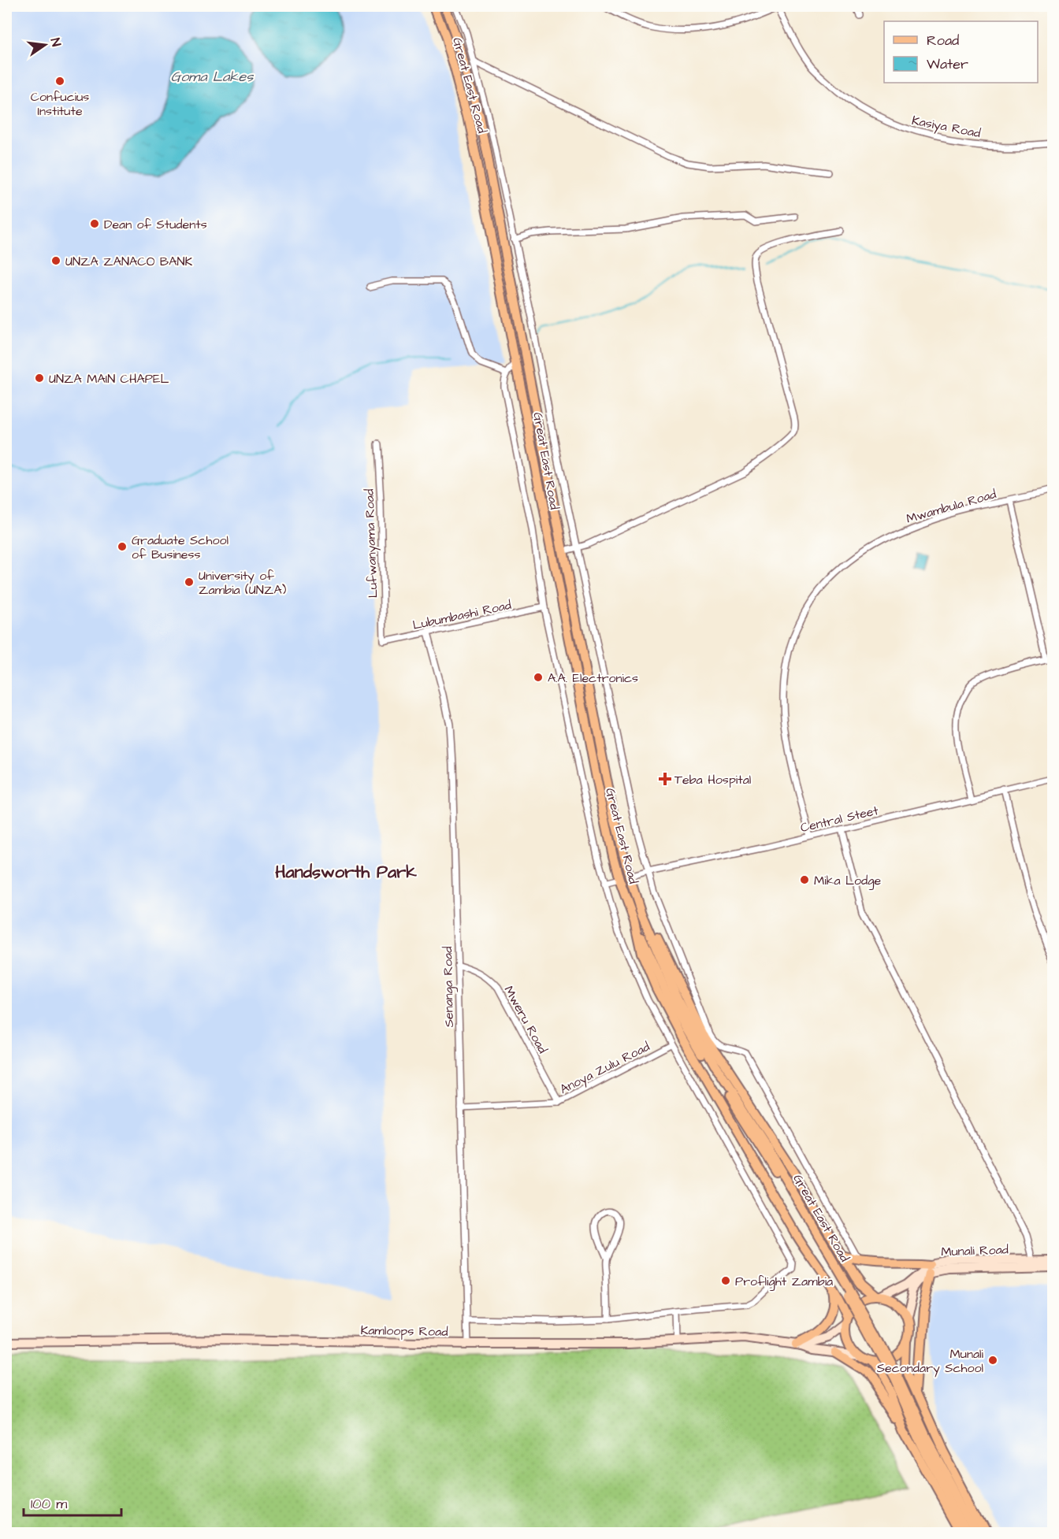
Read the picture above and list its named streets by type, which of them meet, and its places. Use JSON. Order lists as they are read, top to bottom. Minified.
{"streets":{"main road":["Great East Road","Munali Road","Kamloops Road"],"street":["Kasiya Road","Mwambula Road","Lufwanyama Road","Lubumbashi Road","Central Steet","Senanga Road","Mweru Road","Anoya Zulu Road"]},"crossings":[["Great East Road","Central Steet"],["Great East Road","Munali Road"],["Great East Road","Kamloops Road"],["Mwambula Road","Central Steet"],["Lufwanyama Road","Lubumbashi Road"],["Lubumbashi Road","Senanga Road"],["Senanga Road","Mweru Road"],["Senanga Road","Anoya Zulu Road"],["Senanga Road","Kamloops Road"],["Mweru Road","Anoya Zulu Road"],["Munali Road","Kamloops Road"]],"districts":["Handsworth Park"],"water":["Goma Lakes"],"places":{"other":["Confucius Institute","Dean of Students","UNZA ZANACO BANK","UNZA MAIN CHAPEL","Graduate School of Business","University of Zambia (UNZA)","A.A. Electronics","Mika Lodge","Proflight Zambia","Munali Secondary School"],"health":["Teba Hospital"]},"legend":["Road","Water"],"scale_bar":"100 m","north":"right"}
